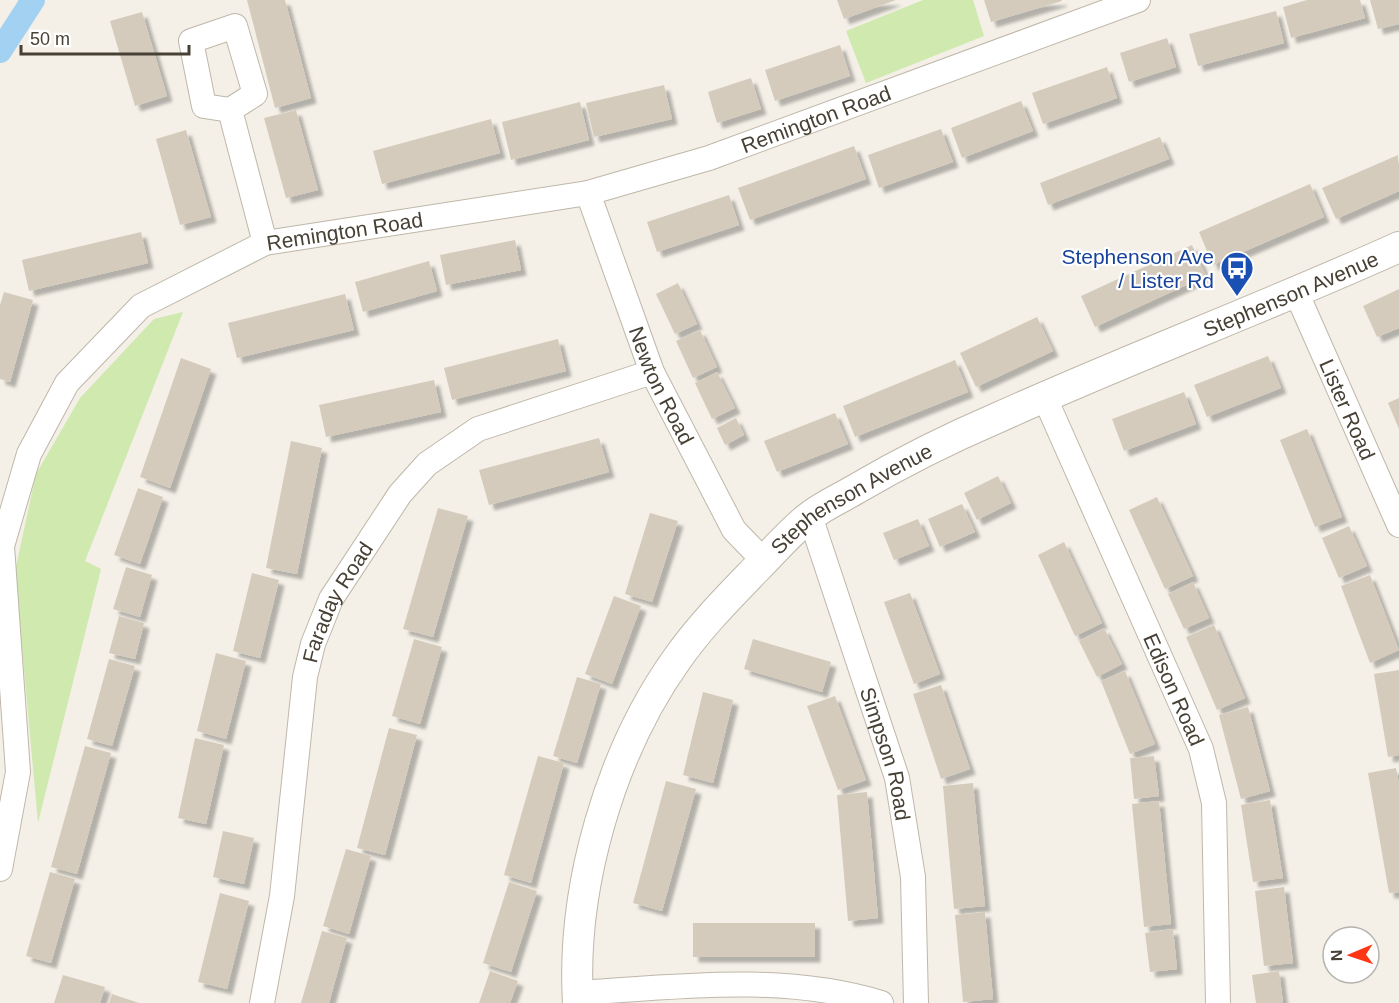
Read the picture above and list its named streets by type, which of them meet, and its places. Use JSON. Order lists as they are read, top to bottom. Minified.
{"streets":{"street":["Remington Road","Stephenson Avenue","Newton Road","Lister Road","Faraday Road","Edison Road","Simpson Road"]},"crossings":[["Remington Road","Newton Road"],["Stephenson Avenue","Newton Road"],["Stephenson Avenue","Lister Road"],["Stephenson Avenue","Edison Road"],["Stephenson Avenue","Simpson Road"],["Newton Road","Faraday Road"]],"places":{"bus stop":["Stephenson Ave / Lister Rd"]},"scale_bar":"50 m","north":"left"}
